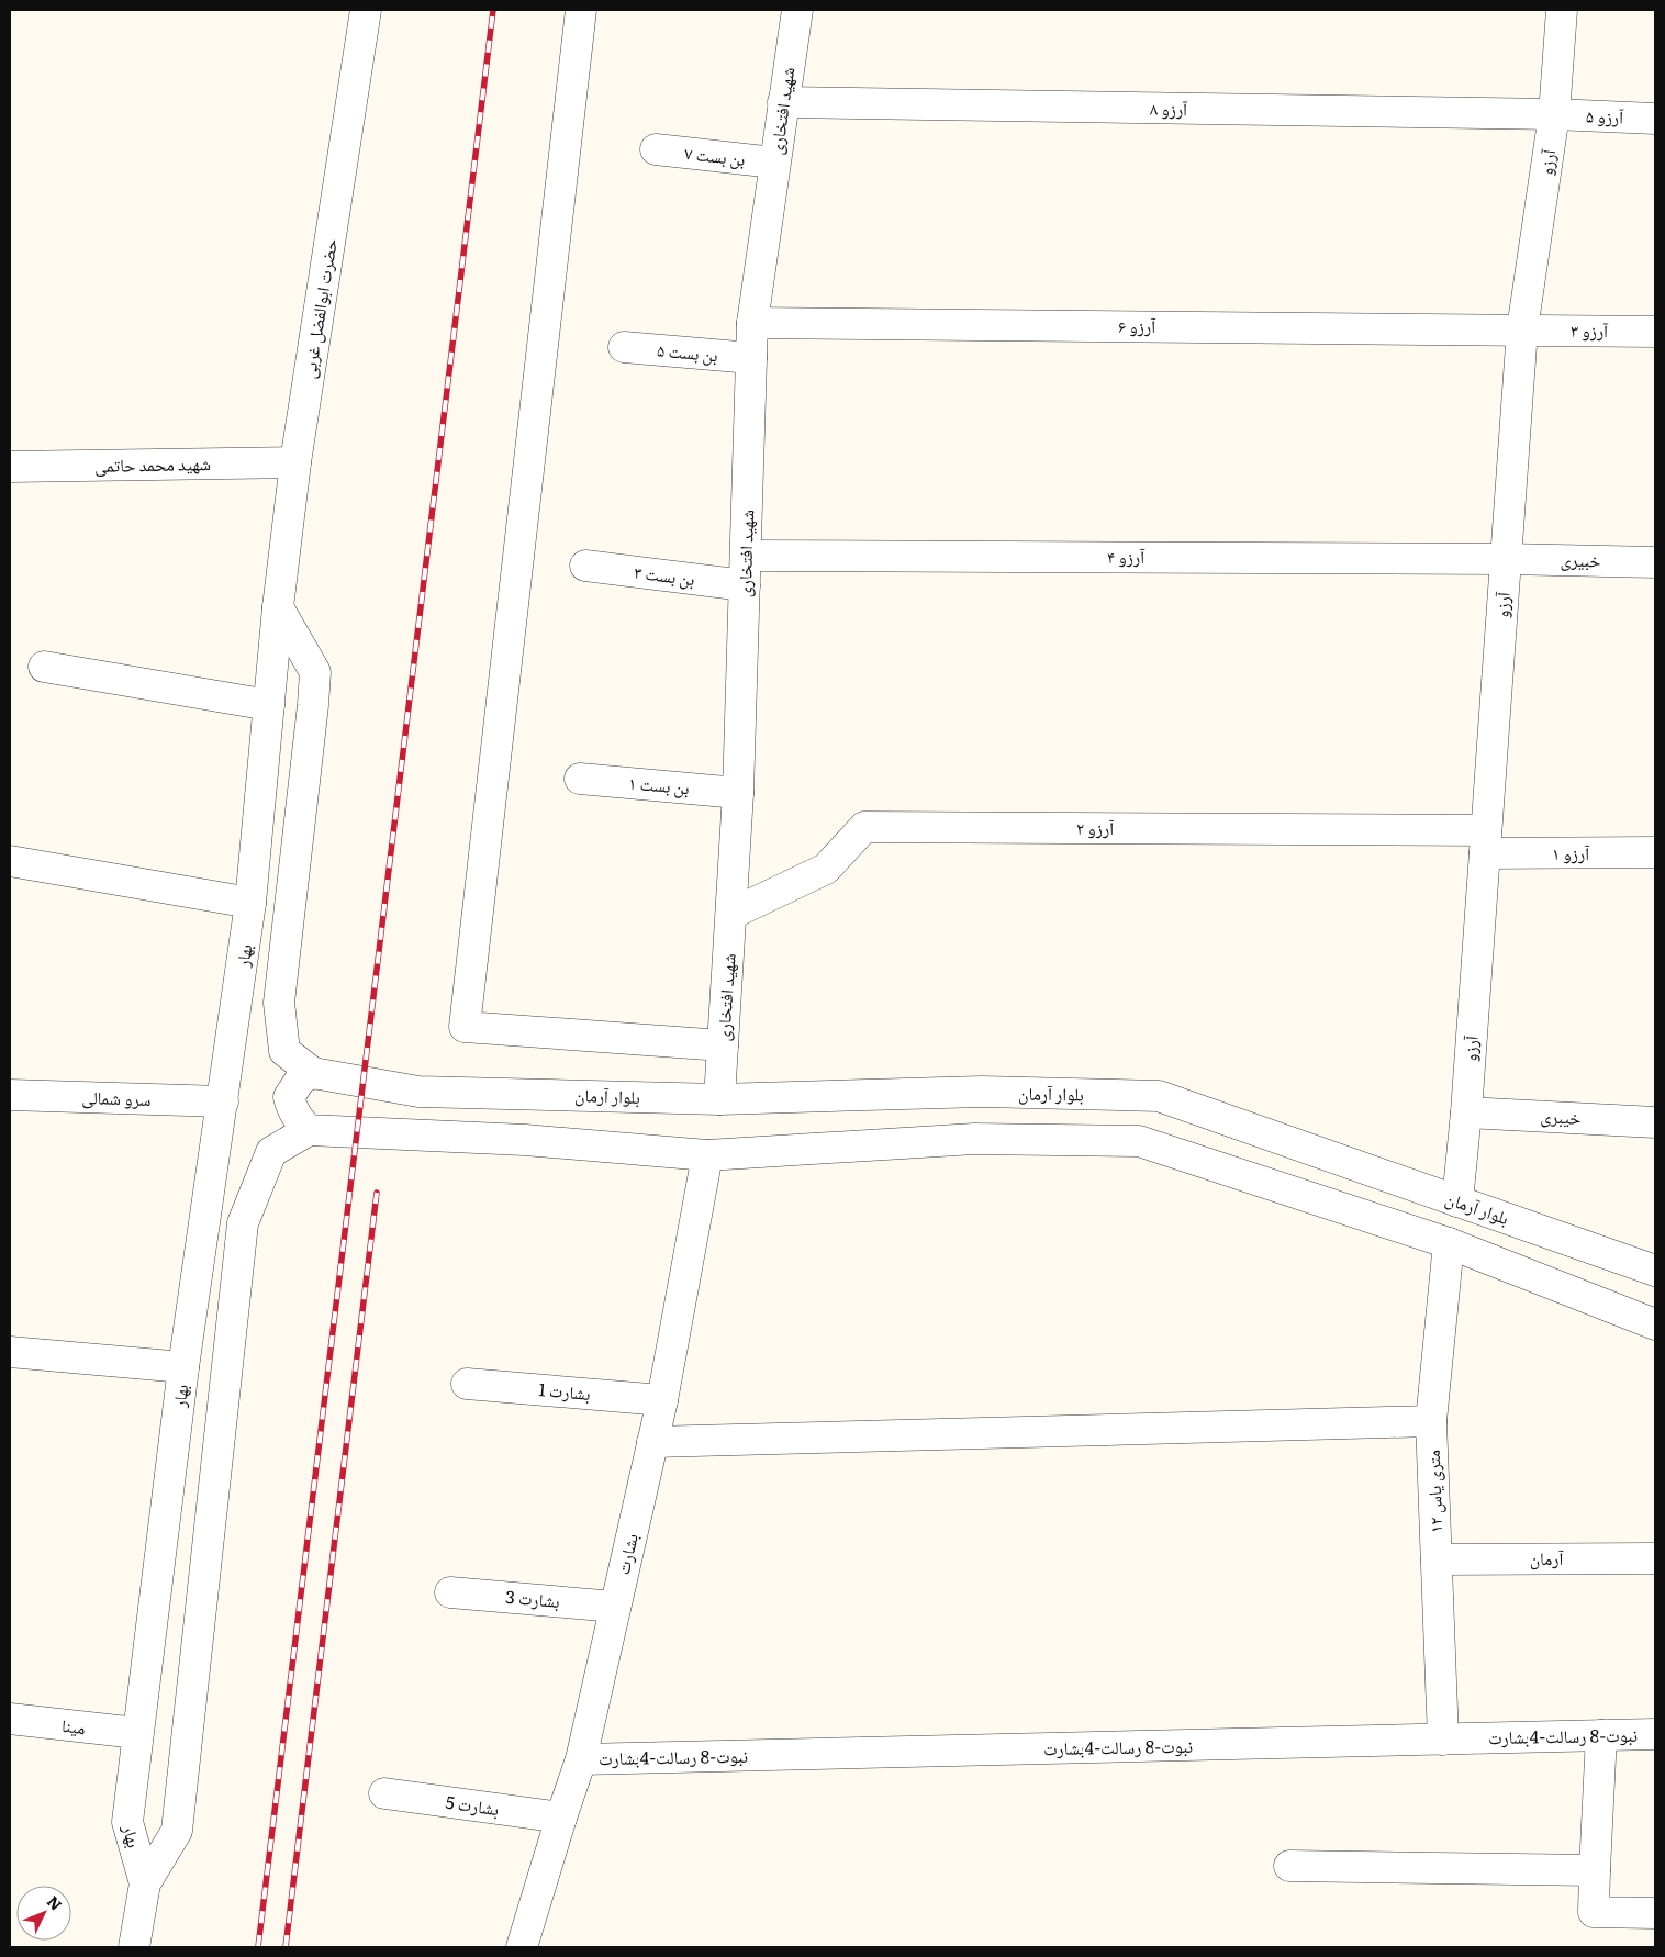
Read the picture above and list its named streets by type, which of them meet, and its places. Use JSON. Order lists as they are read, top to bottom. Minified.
{"streets":{"street":["آرزو ۸","شهید افتخاری","آرزو ۵","بن بست ۷","آرزو","حضرت ابوالفضل غربی","آرزو ۶","آرزو ۳","بن بست ۵","شهید محمد حاتمی","آرزو ۴","خبیری","بن بست ۳","بن بست ۱","آرزو ۲","آرزو ۱","بهار","بلوار آرمان","سرو شمالی","خیبری","بشارت 1","۱۲ متری یاس","بشارت","آرمان","بشارت 3","مینا","نبوت-8 رسالت-4بشارت","بشارت 5"]},"crossings":[["آرزو ۸","شهید افتخاری"],["آرزو ۸","آرزو ۵"],["آرزو ۸","آرزو"],["شهید افتخاری","بن بست ۷"],["شهید افتخاری","آرزو ۶"],["شهید افتخاری","بن بست ۵"],["شهید افتخاری","آرزو ۴"],["شهید افتخاری","بن بست ۳"],["شهید افتخاری","بن بست ۱"],["شهید افتخاری","آرزو ۲"],["شهید افتخاری","بلوار آرمان"],["آرزو ۵","آرزو"],["آرزو","آرزو ۶"],["آرزو","آرزو ۳"],["آرزو","آرزو ۴"],["آرزو","خبیری"],["آرزو","آرزو ۲"],["آرزو","آرزو ۱"],["آرزو","بلوار آرمان"],["آرزو","خیبری"],["حضرت ابوالفضل غربی","شهید محمد حاتمی"],["حضرت ابوالفضل غربی","بهار"],["آرزو ۶","آرزو ۳"],["آرزو ۴","خبیری"],["آرزو ۲","آرزو ۱"],["بهار","سرو شمالی"],["بهار","مینا"],["بشارت 1","بشارت"],["۱۲ متری یاس","آرمان"],["۱۲ متری یاس","نبوت-8 رسالت-4بشارت"],["بشارت","بشارت 3"],["بشارت","نبوت-8 رسالت-4بشارت"],["بشارت","بشارت 5"]],"north":"top right"}
